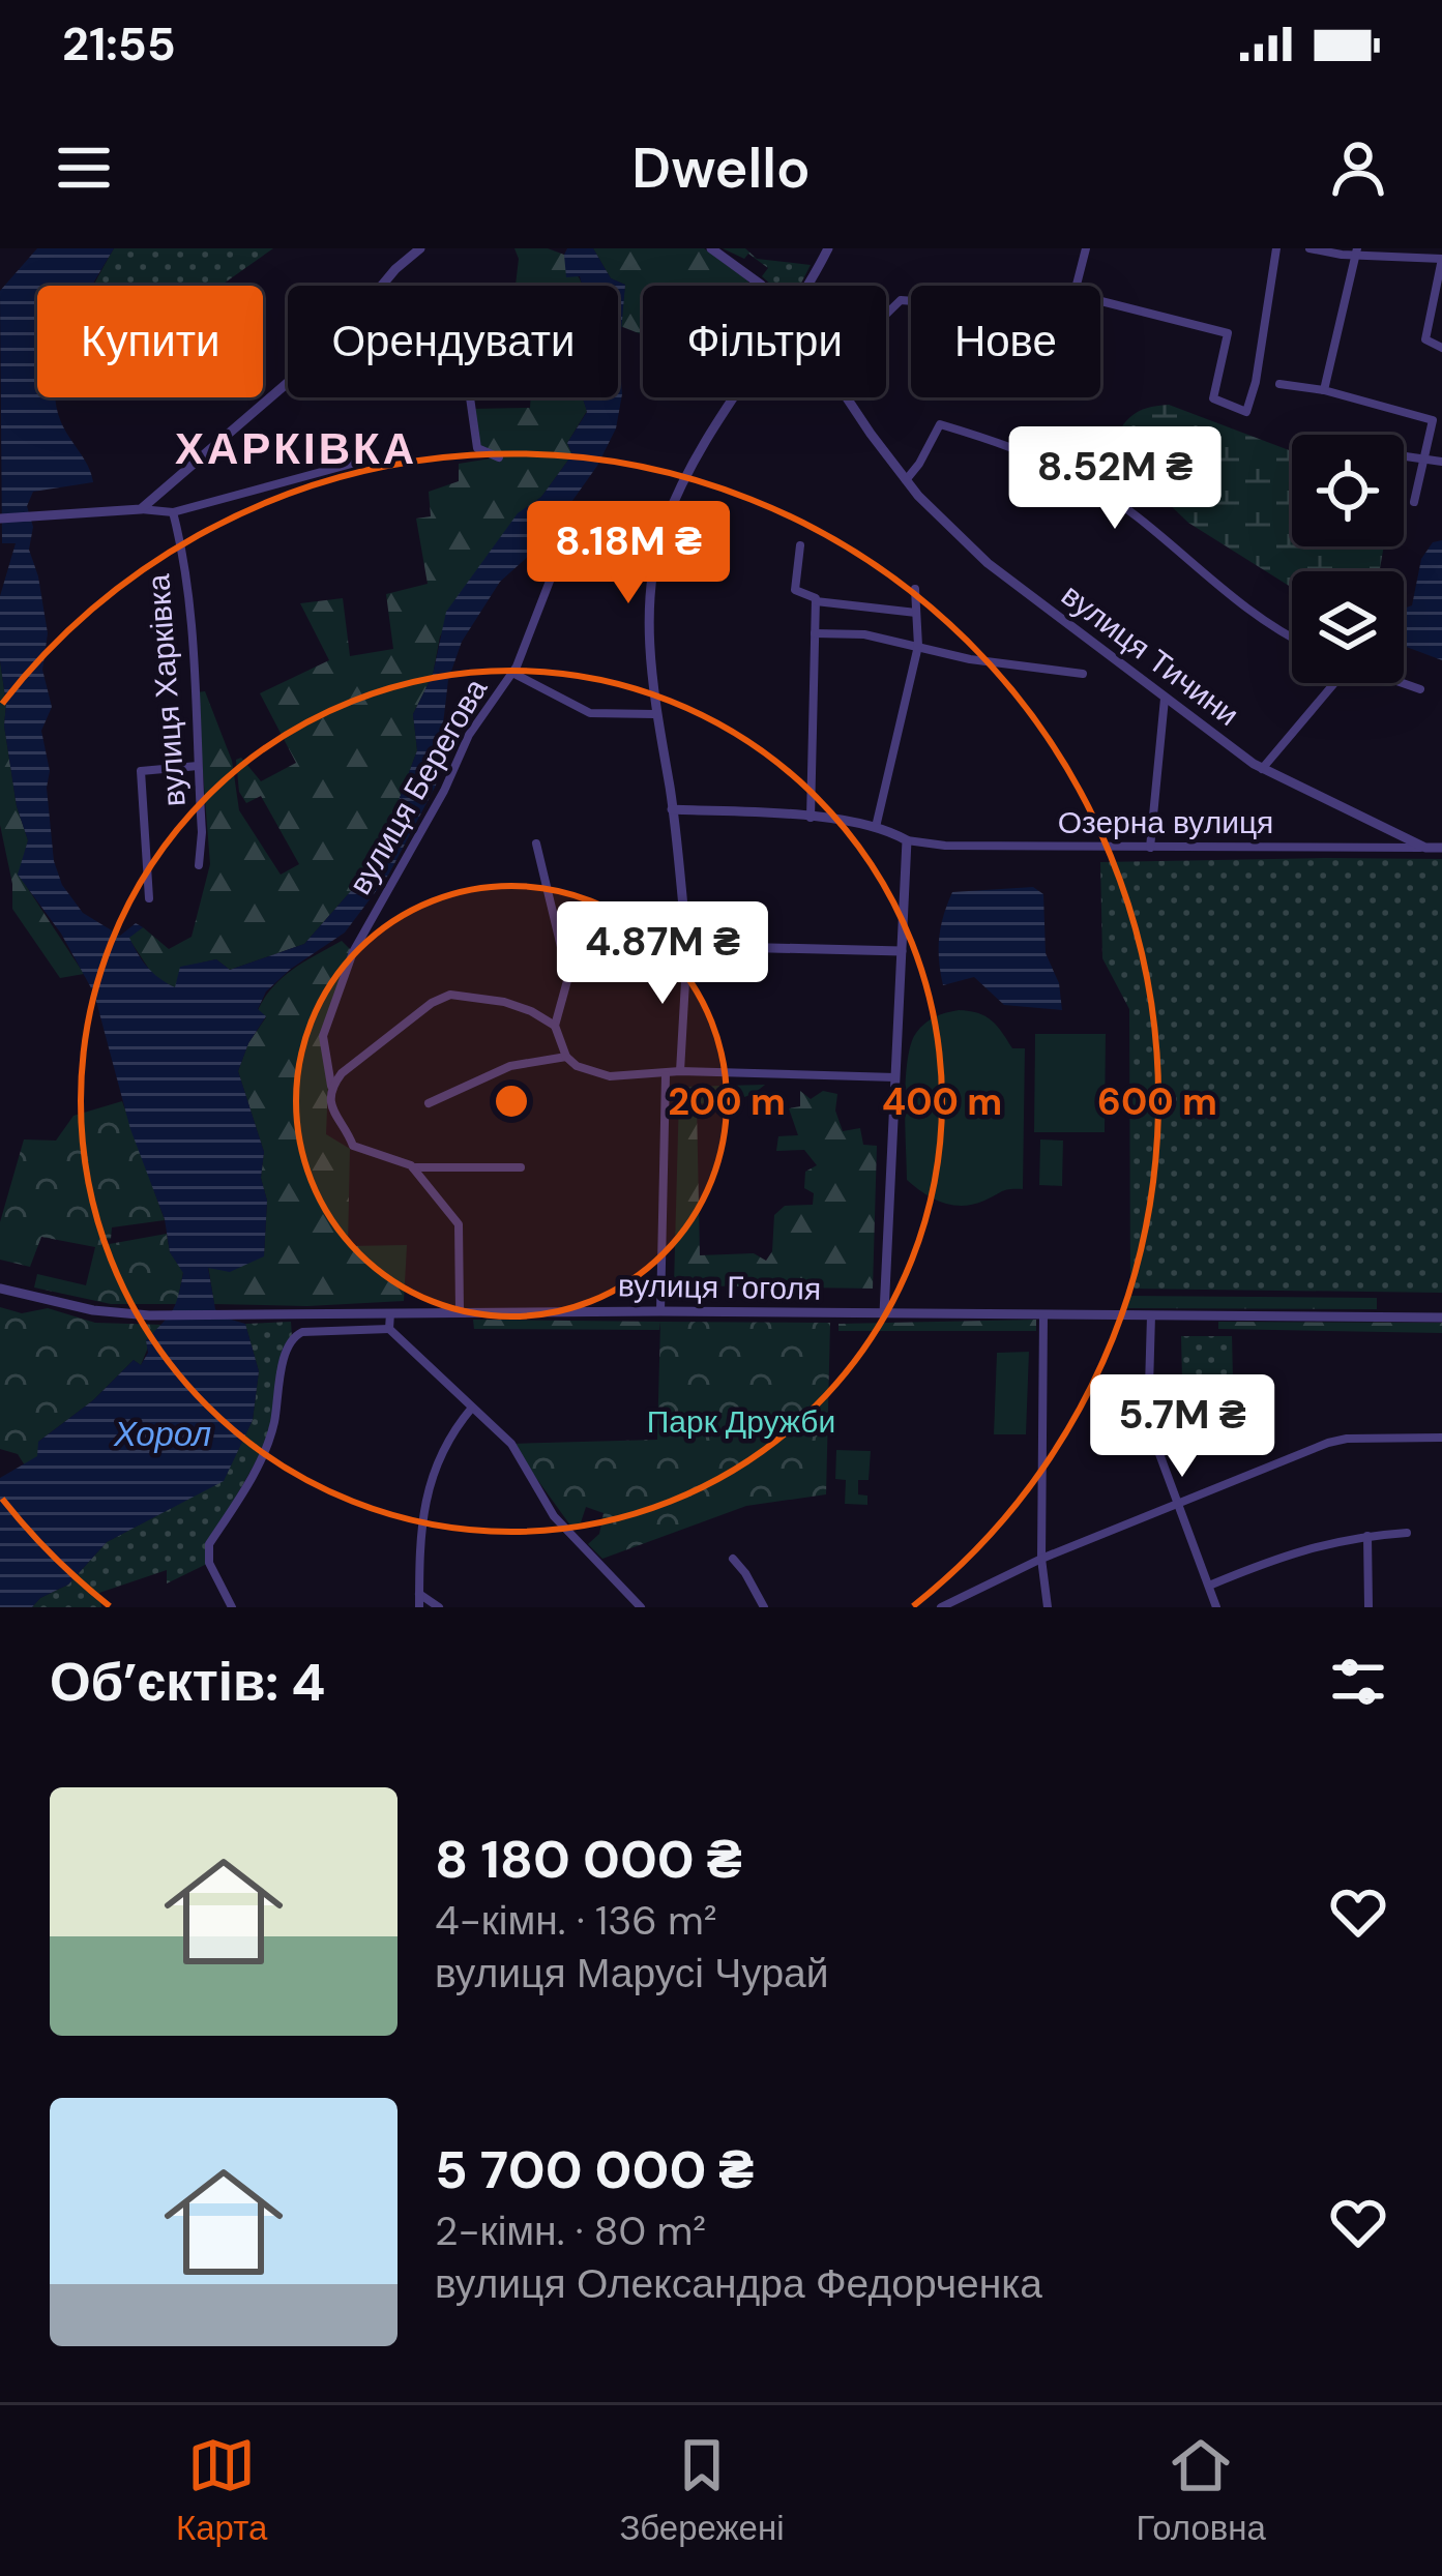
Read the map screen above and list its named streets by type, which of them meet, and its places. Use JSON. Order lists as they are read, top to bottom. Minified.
{"streets":{"street":["вулиця Тичини","вулиця Харківка","вулиця Берегова","Озерна вулиця","вулиця Гоголя"]},"crossings":[["вулиця Тичини","Озерна вулиця"]],"districts":["ХАРКІВКА"],"water":["Хорол"],"parks":["Парк Дружби"],"page":{"status":"21:55","header":"Dwello","chip":["Купити","Орендувати","Фільтри","Нове"],"price":["8.52M ₴","8.18M ₴","4.87M ₴","5.7M ₴"],"heading":"Об’єктів: 4","list":[{"name":"8 180 000 ₴","note":"4-кімн. · 136 m² · вулиця Марусі Чурай"},{"name":"5 700 000 ₴","note":"2-кімн. · 80 m² · вулиця Олександра Федорченка"}],"tabs":["Карта","Збережені","Головна"]},"rings":["200 m","400 m","600 m"]}
